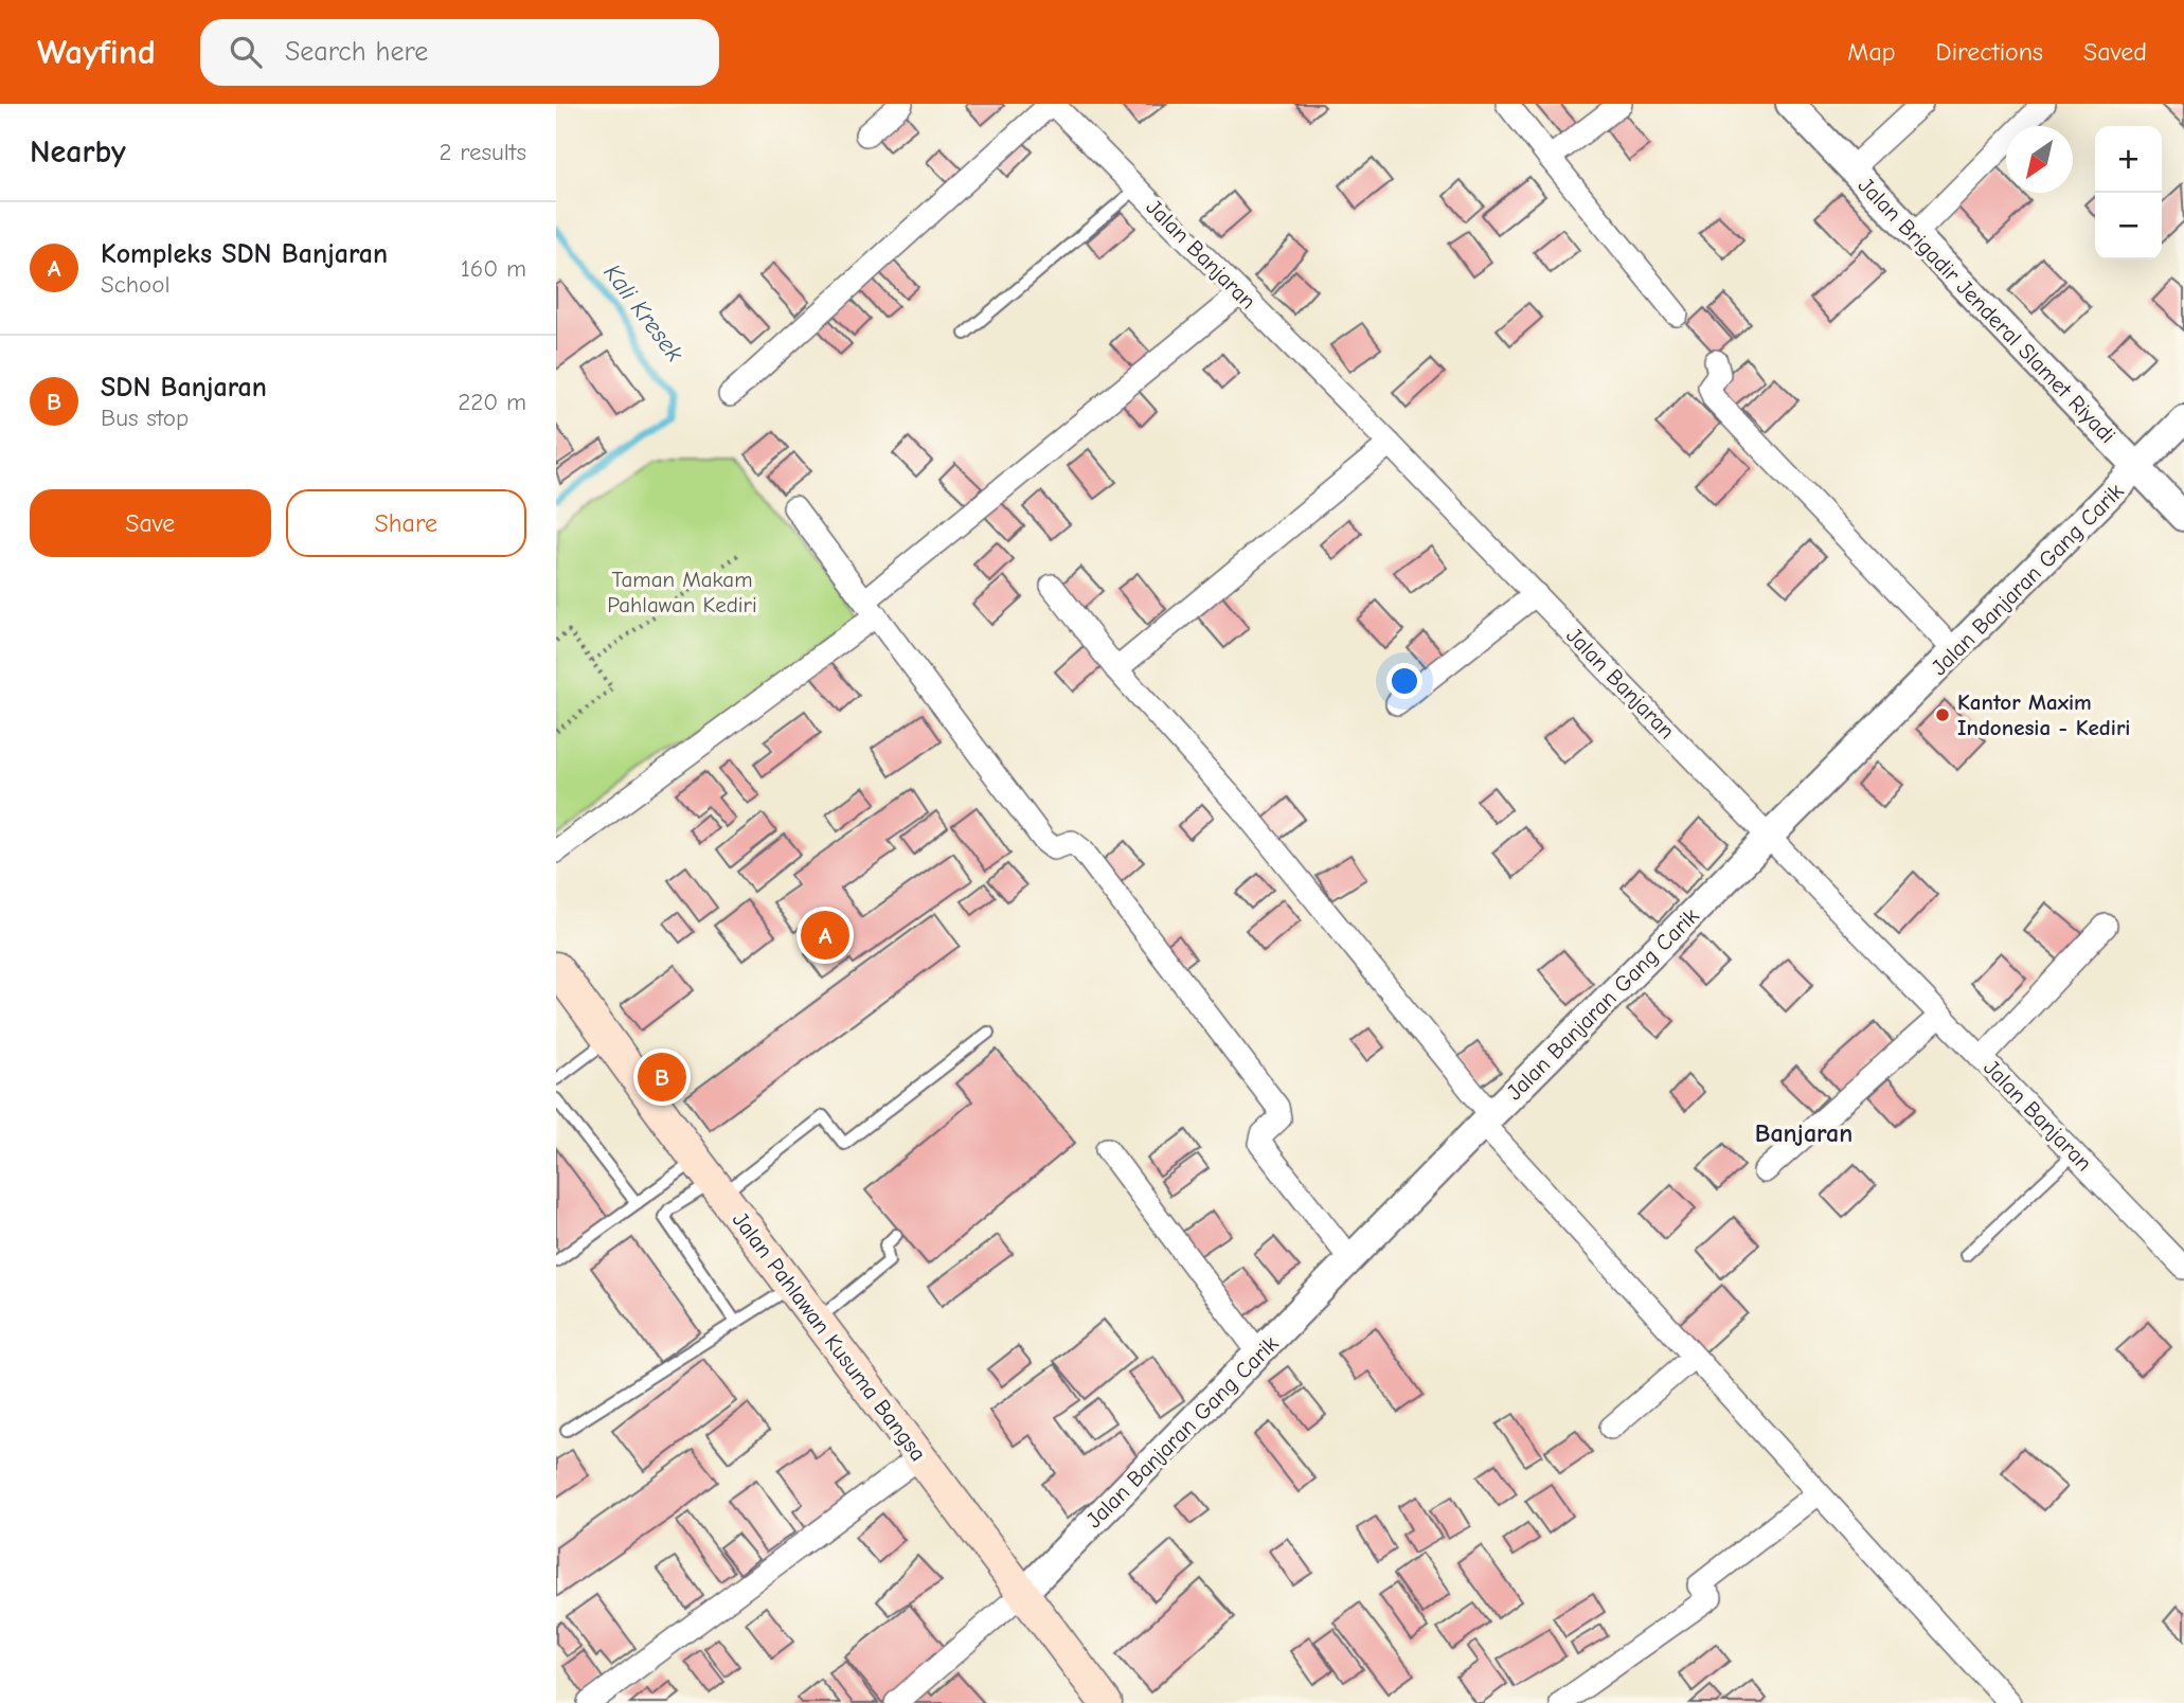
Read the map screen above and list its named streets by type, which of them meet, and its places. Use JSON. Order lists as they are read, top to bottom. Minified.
{"streets":{"main road":["Jalan Pahlawan Kusuma Bangsa"],"street":["Jalan Banjaran","Jalan Brigadir Jenderal Slamet Riyadi","Jalan Banjaran Gang Carik"]},"crossings":[["Jalan Banjaran","Jalan Banjaran Gang Carik"],["Jalan Brigadir Jenderal Slamet Riyadi","Jalan Banjaran Gang Carik"],["Jalan Banjaran Gang Carik","Jalan Pahlawan Kusuma Bangsa"]],"districts":["Banjaran"],"water":["Kali Kresek"],"parks":["Taman Makam Pahlawan Kediri"],"places":["Kantor Maxim Indonesia - Kediri"],"north":"bottom left","page":{"header":"Wayfind","search":"Search here","nav":["Map","Directions","Saved"],"heading":["Nearby","2 results"],"map_buttons":["+","−"],"list":[{"mark":"A","name":"Kompleks SDN Banjaran","note":"School","value":"160 m"},{"mark":"B","name":"SDN Banjaran","note":"Bus stop","value":"220 m"}],"buttons":["Save","Share"],"pins":["A","B"]}}
